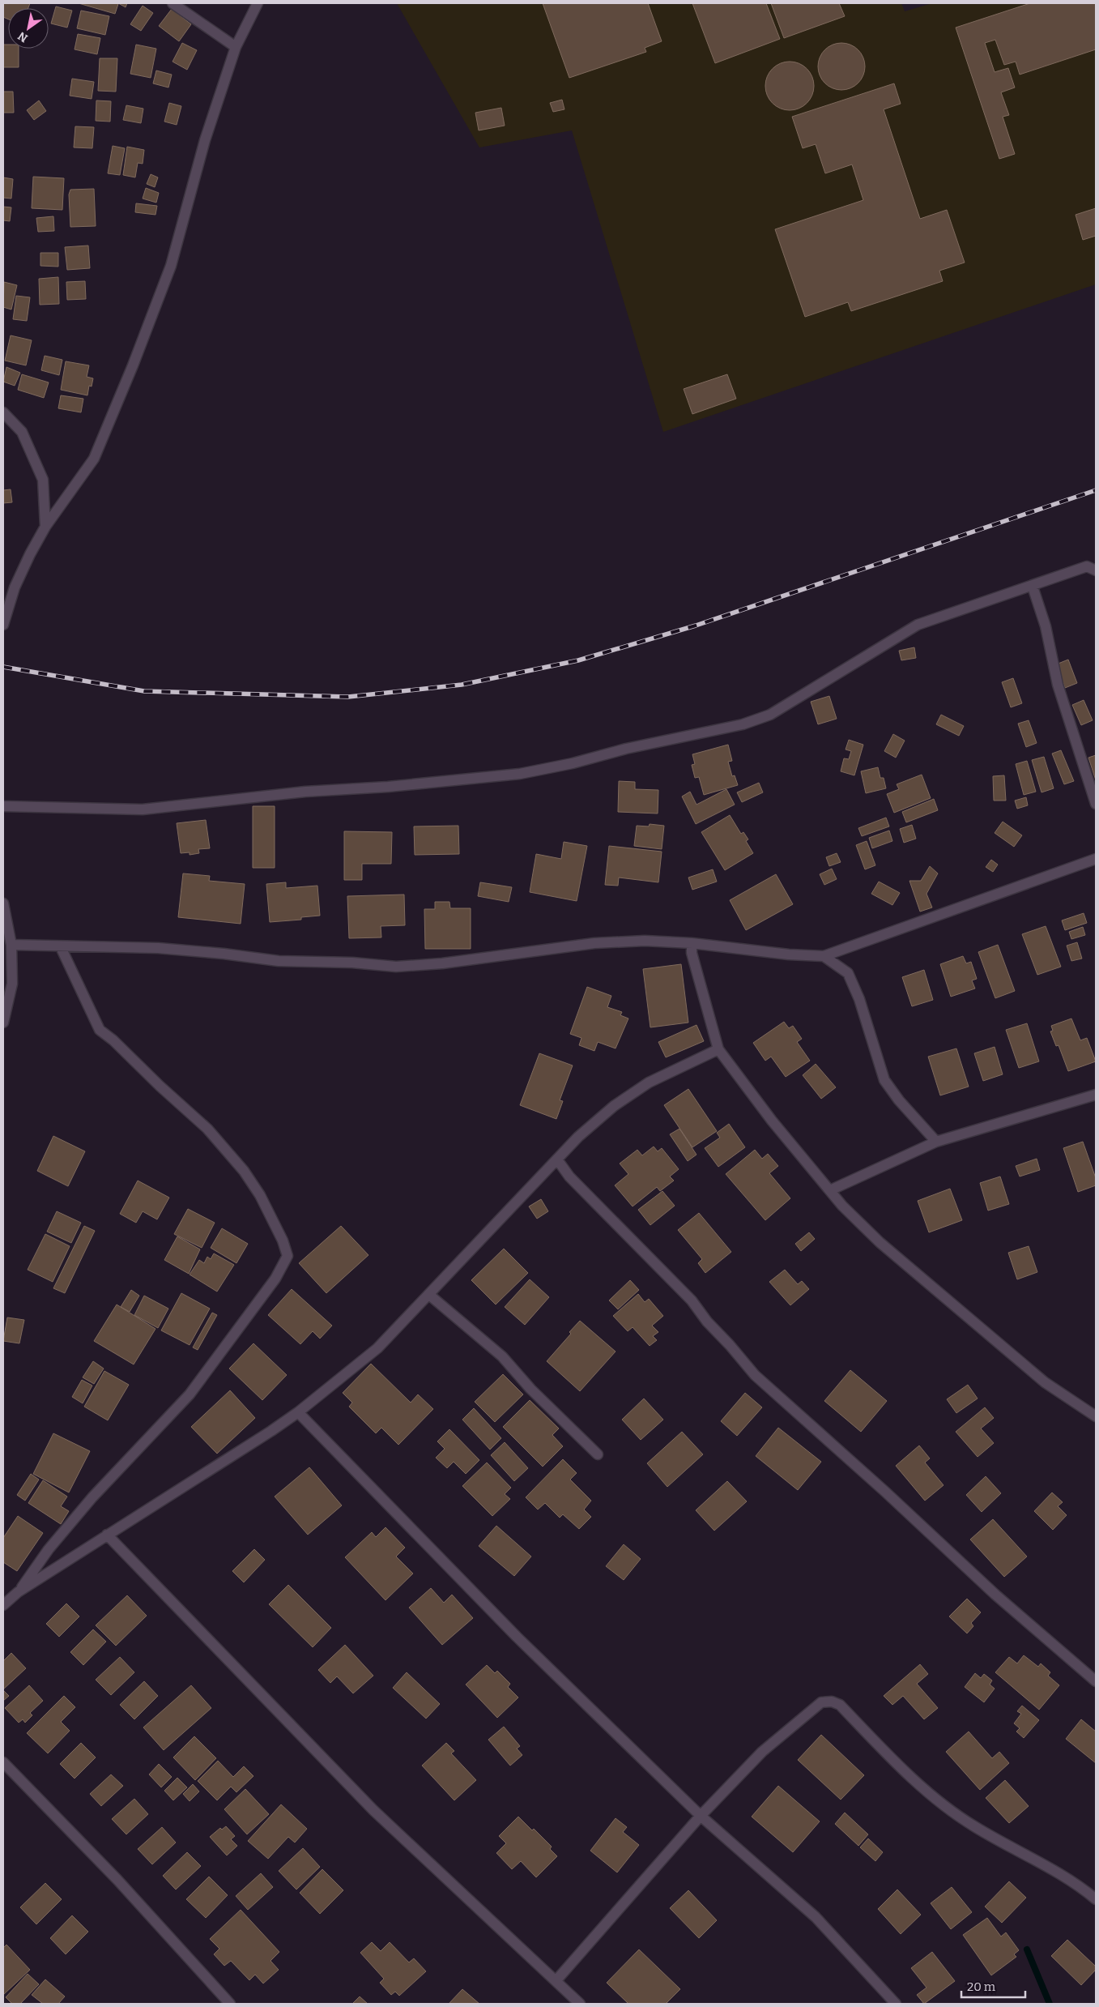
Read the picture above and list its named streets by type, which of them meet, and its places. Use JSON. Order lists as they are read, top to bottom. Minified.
{"scale_bar":"20 m","north":"bottom left"}
